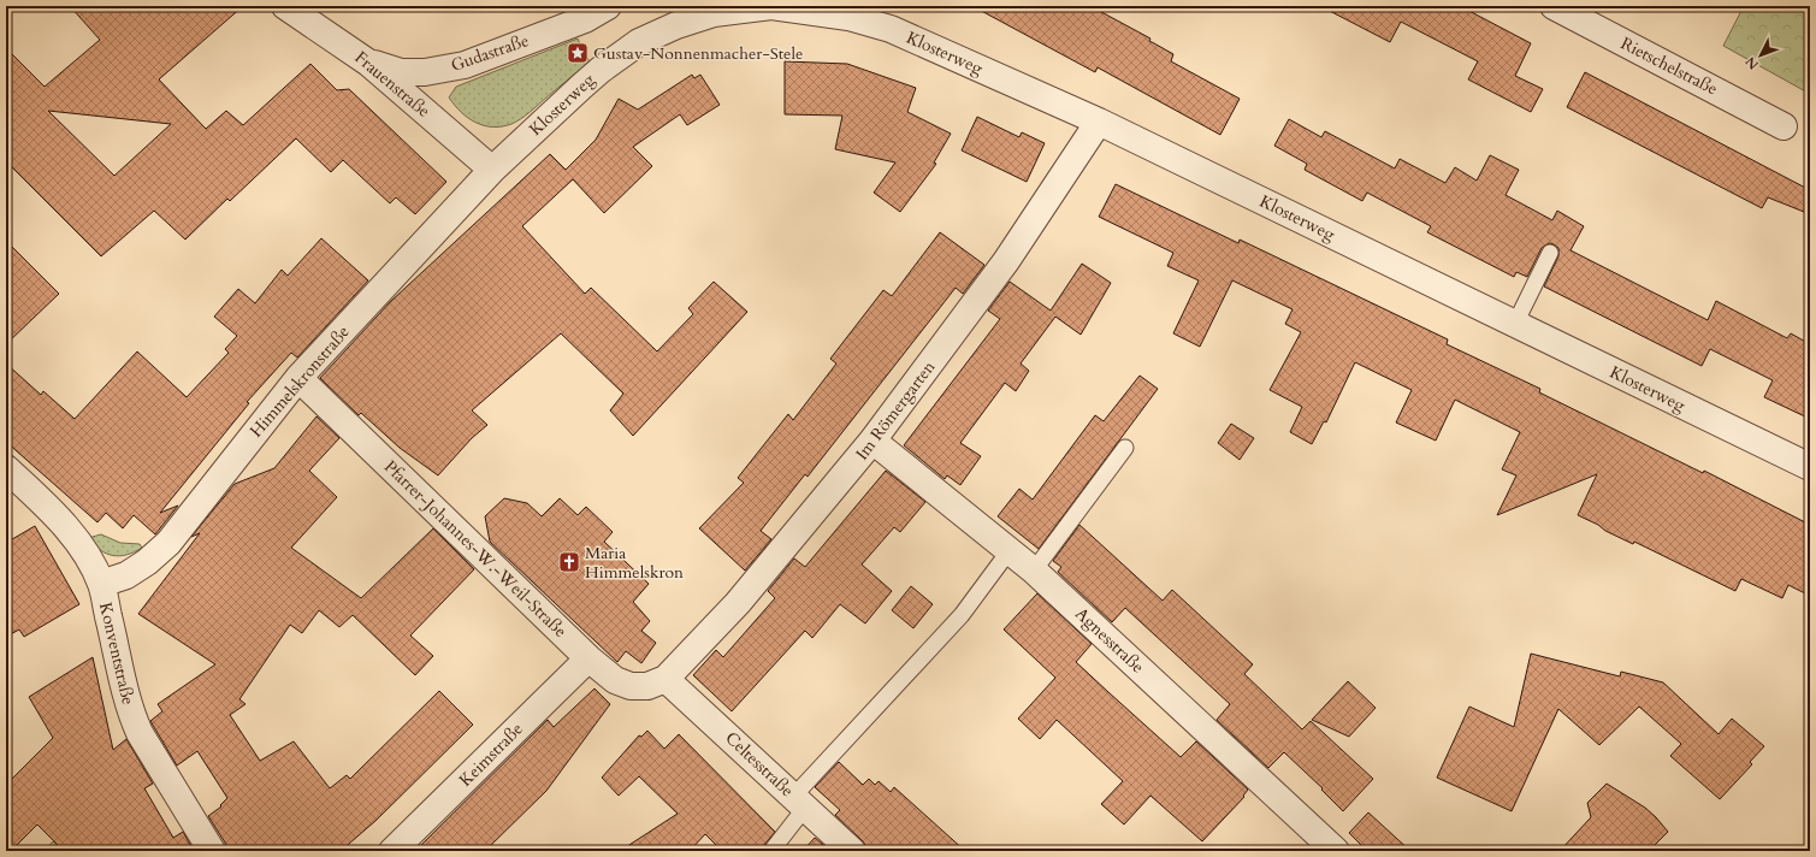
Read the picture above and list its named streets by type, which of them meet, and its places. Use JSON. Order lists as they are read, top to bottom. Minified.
{"streets":{"street":["Gudastraße","Klosterweg","Rietschelstraße","Frauenstraße","Himmelskronstraße","Im Römergarten","Pfarrer-Johannes-W.-Weil-Straße","Agnesstraße","Konventstraße","Keimstraße","Celtesstraße"]},"crossings":[["Gudastraße","Frauenstraße"],["Klosterweg","Frauenstraße"],["Klosterweg","Himmelskronstraße"],["Klosterweg","Im Römergarten"],["Frauenstraße","Himmelskronstraße"],["Himmelskronstraße","Pfarrer-Johannes-W.-Weil-Straße"],["Himmelskronstraße","Konventstraße"],["Im Römergarten","Pfarrer-Johannes-W.-Weil-Straße"],["Im Römergarten","Agnesstraße"],["Im Römergarten","Celtesstraße"],["Pfarrer-Johannes-W.-Weil-Straße","Keimstraße"],["Pfarrer-Johannes-W.-Weil-Straße","Celtesstraße"]],"places":{"place":["Gustav-Nonnenmacher-Stele"],"church":["Maria Himmelskron"]},"north":"bottom left"}
